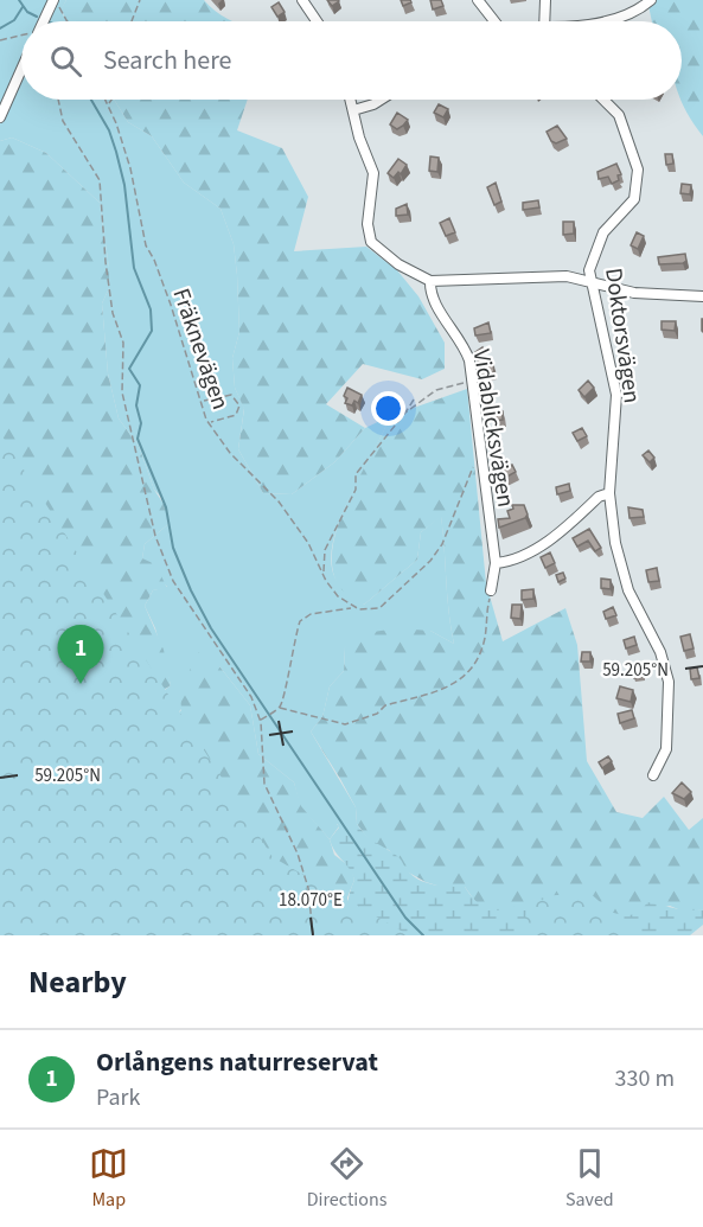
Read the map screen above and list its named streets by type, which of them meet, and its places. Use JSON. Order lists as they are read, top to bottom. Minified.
{"streets":{"street":["Doktorsvägen","Vidablicksvägen"],"path":["Fräknevägen"]},"page":{"search":"Search here","pins":"1","heading":"Nearby","list":[{"mark":"1","name":"Orlångens naturreservat","note":"Park","value":"330 m"}],"nav":["Map","Directions","Saved"]},"coordinates":["59.205°N","18.070°E"]}
